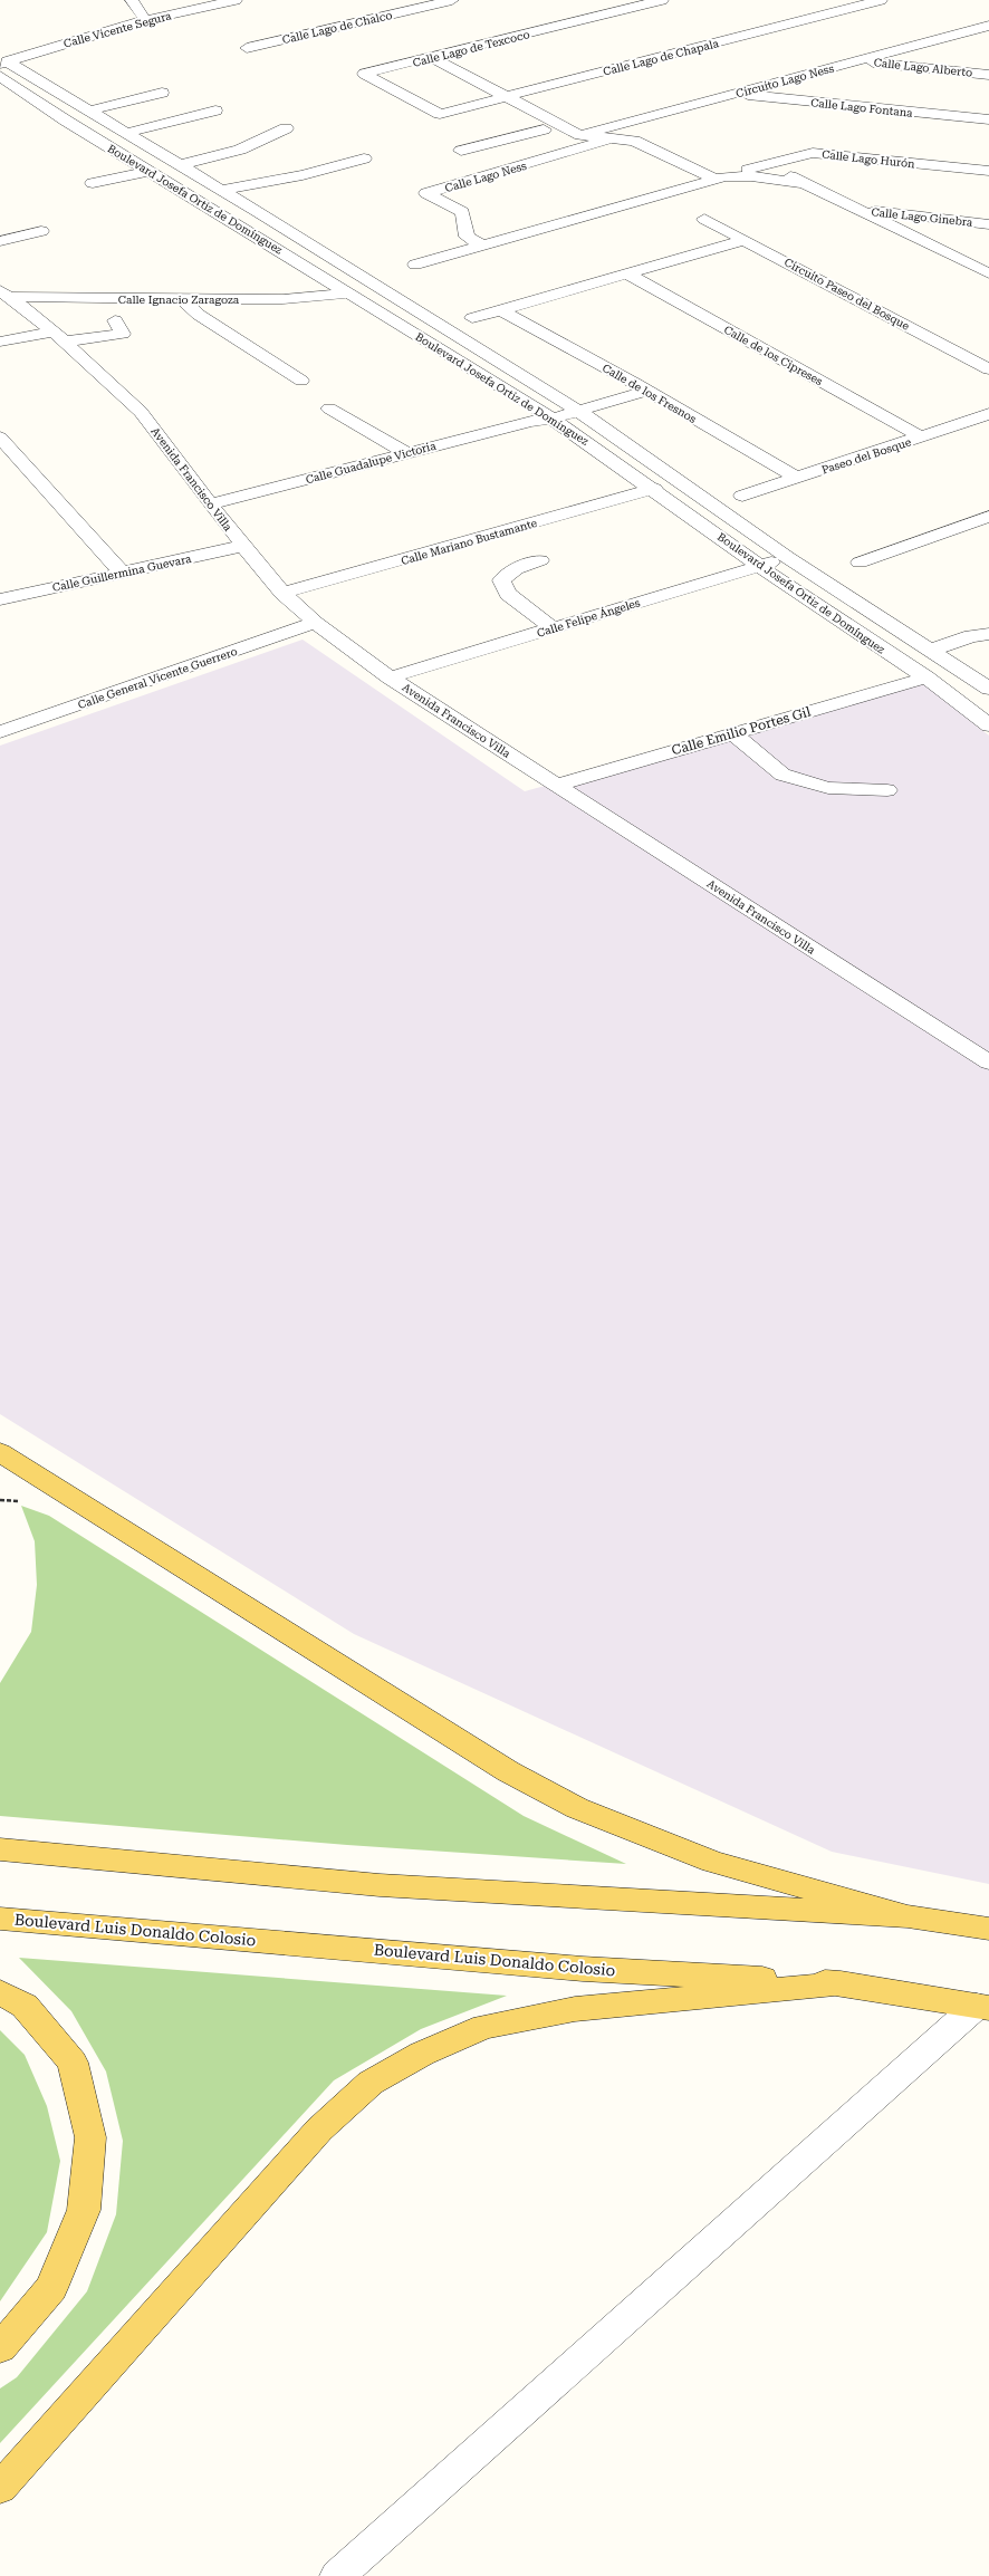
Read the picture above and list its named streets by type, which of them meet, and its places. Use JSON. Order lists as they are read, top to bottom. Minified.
{"streets":{"main road":["Boulevard Luis Donaldo Colosio"],"street":["Calle Lago de Chalco","Calle Vicente Segura","Calle Lago de Texcoco","Calle Lago de Chapala","Calle Lago Alberto","Circuito Lago Ness","Calle Lago Fontana","Calle Lago Hurón","Calle Lago Ness","Boulevard Josefa Ortiz de Domínguez","Calle Lago Ginebra","Circuito Paseo del Bosque","Calle Ignacio Zaragoza","Calle de los Cipreses","Calle de los Fresnos","Paseo del Bosque","Calle Guadalupe Victoria","Avenida Francisco Villa","Calle Mariano Bustamante","Calle Guillermina Guevara","Calle Felipe Ángeles","Calle General Vicente Guerrero","Calle Emilio Portes Gil"]},"crossings":[["Calle Vicente Segura","Boulevard Josefa Ortiz de Domínguez"],["Calle Lago de Texcoco","Calle Lago de Chapala"],["Calle Lago de Texcoco","Circuito Lago Ness"],["Calle Lago de Chapala","Circuito Lago Ness"],["Calle Lago Alberto","Circuito Lago Ness"],["Circuito Lago Ness","Calle Lago Fontana"],["Circuito Lago Ness","Calle Lago Hurón"],["Circuito Lago Ness","Calle Lago Ness"],["Circuito Lago Ness","Calle Lago Ginebra"],["Boulevard Josefa Ortiz de Domínguez","Calle Ignacio Zaragoza"],["Boulevard Josefa Ortiz de Domínguez","Calle Guadalupe Victoria"],["Boulevard Josefa Ortiz de Domínguez","Calle Mariano Bustamante"],["Boulevard Josefa Ortiz de Domínguez","Calle Felipe Ángeles"],["Boulevard Josefa Ortiz de Domínguez","Calle Emilio Portes Gil"],["Calle Ignacio Zaragoza","Avenida Francisco Villa"],["Calle de los Cipreses","Paseo del Bosque"],["Calle de los Fresnos","Paseo del Bosque"],["Calle de los Fresnos","Calle Guadalupe Victoria"],["Calle Guadalupe Victoria","Avenida Francisco Villa"],["Avenida Francisco Villa","Calle Mariano Bustamante"],["Avenida Francisco Villa","Calle Guillermina Guevara"],["Avenida Francisco Villa","Calle Felipe Ángeles"],["Avenida Francisco Villa","Calle General Vicente Guerrero"],["Avenida Francisco Villa","Calle Emilio Portes Gil"]]}
